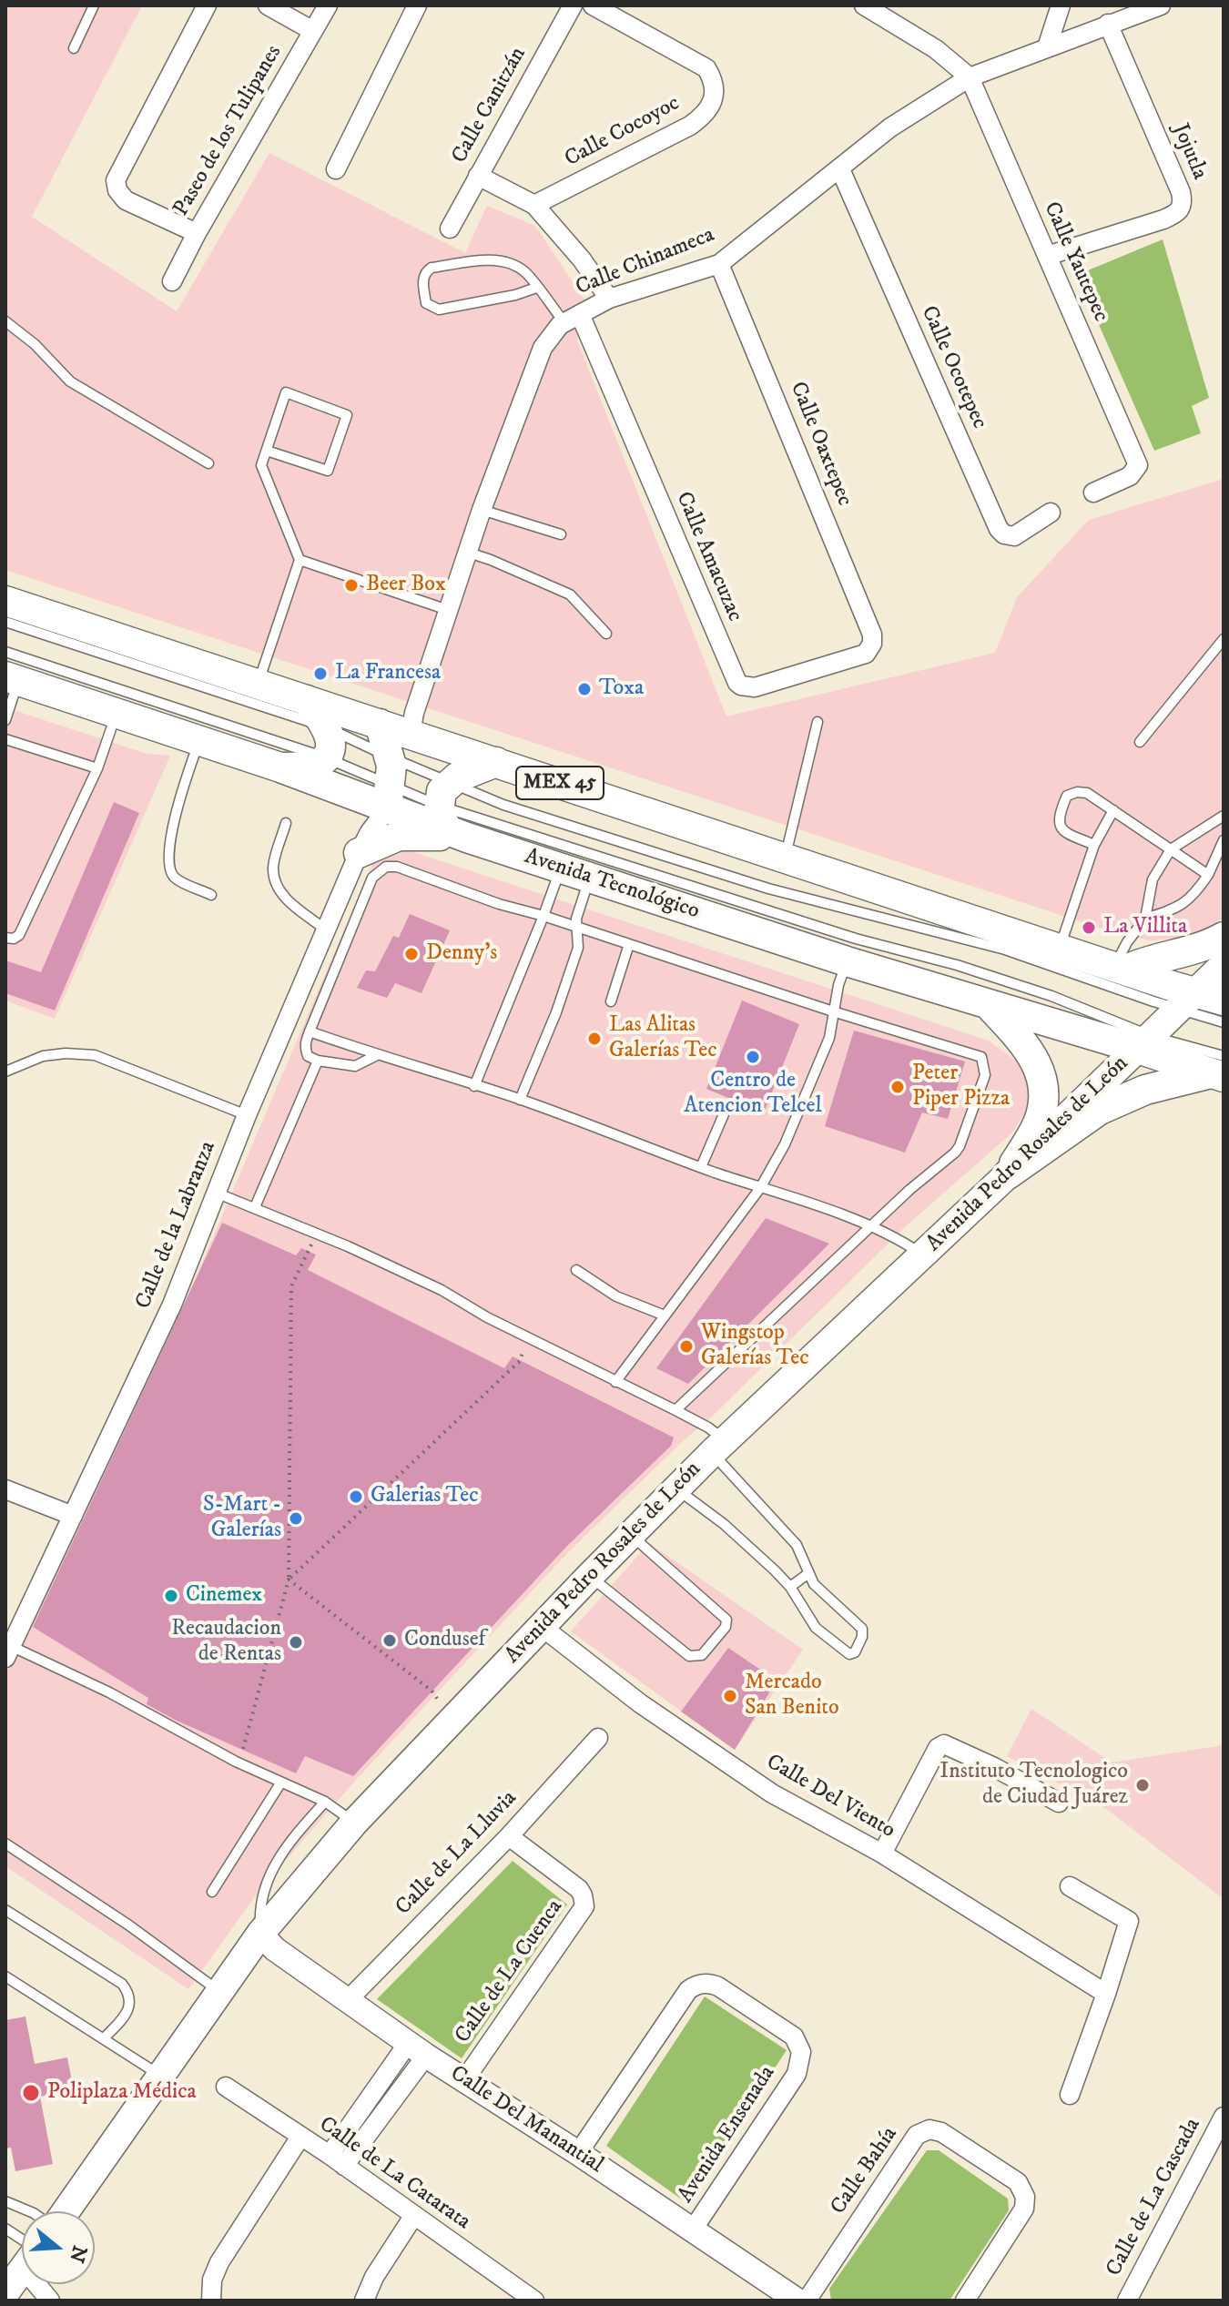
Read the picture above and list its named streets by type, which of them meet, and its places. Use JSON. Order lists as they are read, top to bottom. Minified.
{"streets":{"main road":["MEX 45","Avenida Tecnológico","Avenida Pedro Rosales de León"],"street":["Calle Canitzán","Paseo de los Tulipanes","Calle Cocoyoc","Jojutla","Calle Chinameca","Calle Yautepec","Calle Ocotepec","Calle Oaxtepec","Calle Amacuzac","Calle de la Labranza","Calle Del Viento","Calle de La Lluvia","Calle de La Cuenca","Calle Del Manantial","Avenida Ensenada","Calle Bahía","Calle de La Catarata","Calle de La Cascada"]},"crossings":[["Jojutla","Calle Chinameca"],["Jojutla","Calle Yautepec"],["Calle Chinameca","Calle Yautepec"],["Calle Chinameca","Calle Ocotepec"],["Calle Chinameca","Calle Oaxtepec"],["Calle Chinameca","Calle Amacuzac"],["Calle Chinameca","MEX 45"],["Calle Oaxtepec","Calle Amacuzac"],["MEX 45","Avenida Pedro Rosales de León"],["Avenida Tecnológico","Avenida Pedro Rosales de León"],["Avenida Tecnológico","Calle de la Labranza"],["Avenida Pedro Rosales de León","Calle Del Viento"],["Avenida Pedro Rosales de León","Calle Del Manantial"],["Calle de La Lluvia","Calle de La Cuenca"],["Calle de La Lluvia","Calle Del Manantial"],["Calle de La Cuenca","Calle Del Manantial"],["Calle Del Manantial","Avenida Ensenada"]],"places":["Beer Box","La Francesa","Toxa","La Villita","Denny's","Las Alitas Galerías Tec","Centro de Atencion Telcel","Peter Piper Pizza","Wingstop Galerías Tec","Galerias Tec","S-Mart - Galerías","Cinemex","Condusef","Recaudacion de Rentas","Mercado San Benito","Instituto Tecnologico de Ciudad Juárez","Poliplaza Médica"],"north":"right"}
